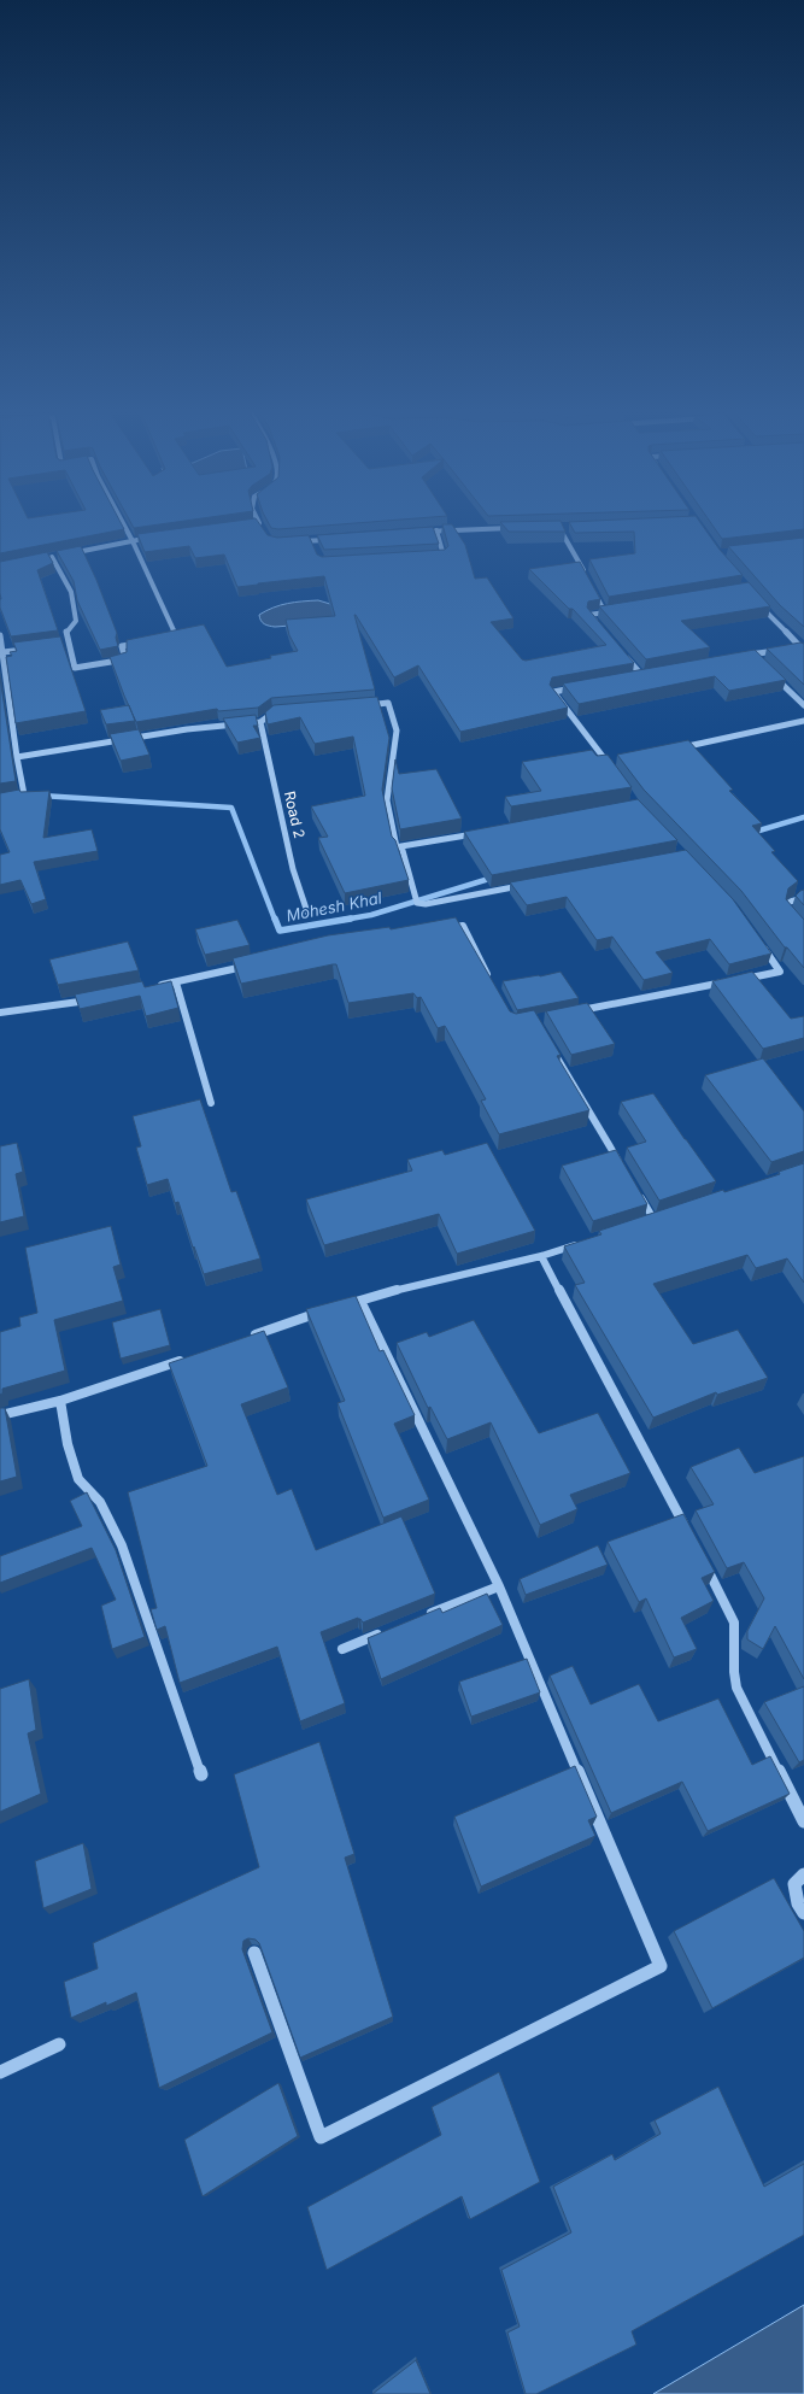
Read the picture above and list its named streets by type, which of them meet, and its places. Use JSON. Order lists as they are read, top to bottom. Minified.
{"streets":{"street":["Road 2"]},"water":["Mohesh Khal"]}
